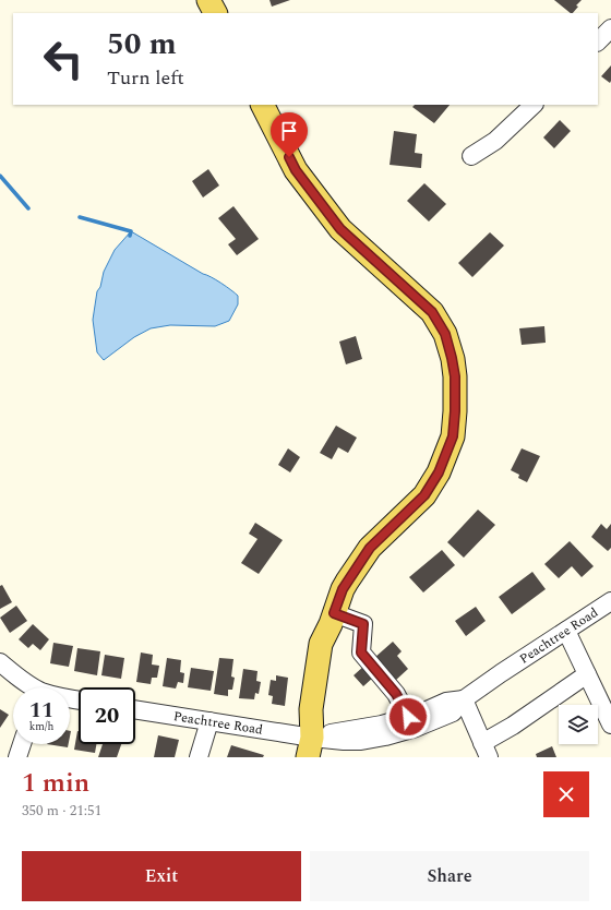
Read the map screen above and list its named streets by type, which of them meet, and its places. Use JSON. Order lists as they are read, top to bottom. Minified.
{"streets":{"street":["Peachtree Road"]},"page":{"turn":["50 m","Turn left"],"speed":"11 km/h","limit":"20","heading":["1 min","350 m · 21:51"],"buttons":["Exit","Share"]}}
